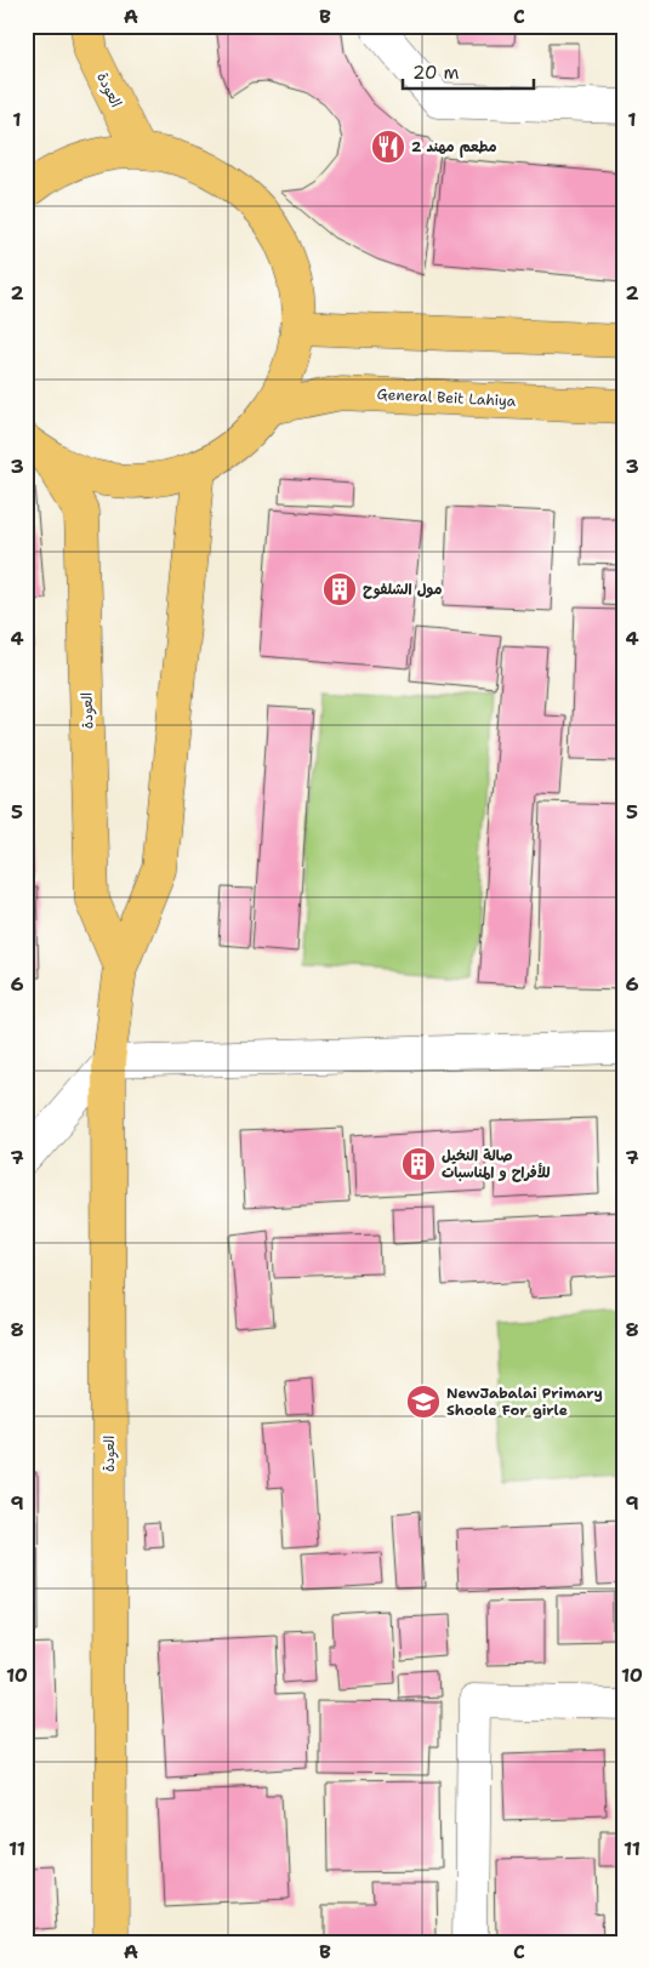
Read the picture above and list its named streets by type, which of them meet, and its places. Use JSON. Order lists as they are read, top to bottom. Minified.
{"streets":{"main road":["العودة","General Beit Lahiya"]},"places":{"restaurant":["مطعم مهند 2"],"building":["مول الشلفوح","صالة النخيل للأفراح و المناسبات"],"school or university":["NewJabalai Primary Shoole For girle"]},"scale_bar":"20 m","grid":{"columns":["A","B","C"],"rows":["1","2","3","4","5","6","7","8","9","10","11"]}}
